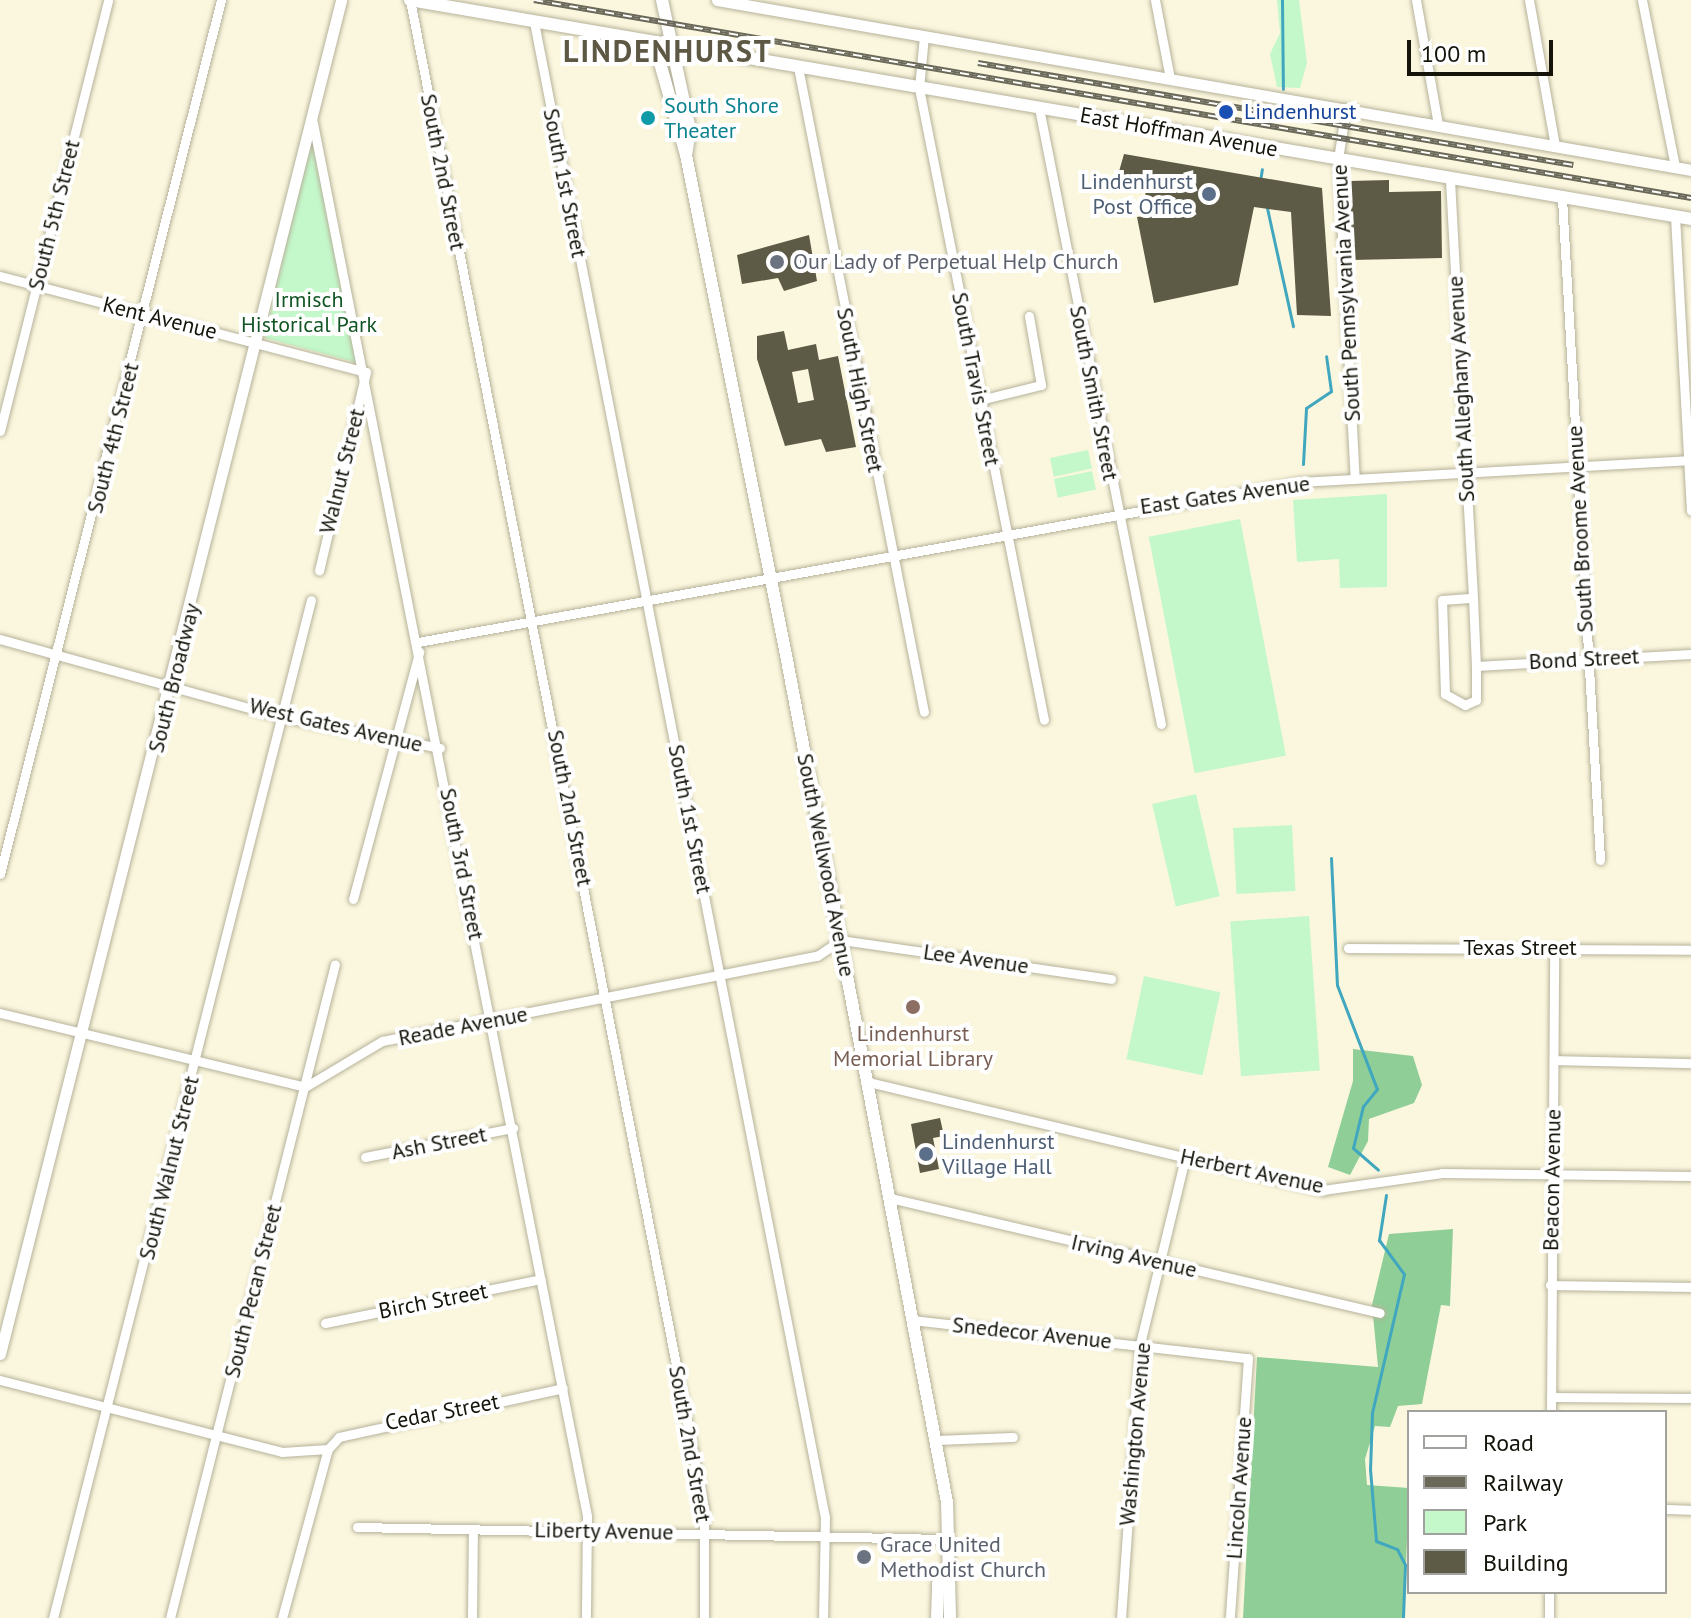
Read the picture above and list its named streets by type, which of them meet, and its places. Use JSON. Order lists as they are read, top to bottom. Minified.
{"streets":{"main road":["East Hoffman Avenue","South Wellwood Avenue"],"street":["South 2nd Street","South 1st Street","South 5th Street","South Pennsylvania Avenue","Kent Avenue","South Travis Street","South Alleghany Avenue","South High Street","South Smith Street","South 4th Street","Walnut Street","East Gates Avenue","South Broome Avenue","Bond Street","South Broadway","West Gates Avenue","South 3rd Street","Texas Street","Lee Avenue","Reade Avenue","Ash Street","South Walnut Street","Herbert Avenue","Beacon Avenue","Irving Avenue","South Pecan Street","Birch Street","Snedecor Avenue","Cedar Street","Washington Avenue","Lincoln Avenue","Liberty Avenue"]},"crossings":[["East Hoffman Avenue","South 2nd Street"],["East Hoffman Avenue","South 1st Street"],["East Hoffman Avenue","South Pennsylvania Avenue"],["East Hoffman Avenue","South Travis Street"],["East Hoffman Avenue","South Alleghany Avenue"],["East Hoffman Avenue","South High Street"],["East Hoffman Avenue","South Smith Street"],["East Hoffman Avenue","South Broome Avenue"],["East Hoffman Avenue","South Wellwood Avenue"],["South 2nd Street","Reade Avenue"],["South 2nd Street","Liberty Avenue"],["South 1st Street","Reade Avenue"],["South 1st Street","Liberty Avenue"],["South 5th Street","Kent Avenue"],["South Pennsylvania Avenue","East Gates Avenue"],["Kent Avenue","South 4th Street"],["Kent Avenue","Walnut Street"],["Kent Avenue","South Broadway"],["Kent Avenue","South 3rd Street"],["South Travis Street","East Gates Avenue"],["South Alleghany Avenue","East Gates Avenue"],["South Alleghany Avenue","Bond Street"],["South High Street","East Gates Avenue"],["South Smith Street","East Gates Avenue"],["South 4th Street","West Gates Avenue"],["Walnut Street","South 3rd Street"],["East Gates Avenue","South Broome Avenue"],["East Gates Avenue","South Wellwood Avenue"],["South Broome Avenue","Bond Street"],["South Broadway","West Gates Avenue"],["South Broadway","South 3rd Street"],["West Gates Avenue","South 3rd Street"],["West Gates Avenue","South Walnut Street"],["South 3rd Street","Reade Avenue"],["South 3rd Street","Ash Street"],["South 3rd Street","Birch Street"],["South 3rd Street","Cedar Street"],["South 3rd Street","Liberty Avenue"],["South Wellwood Avenue","Lee Avenue"],["South Wellwood Avenue","Reade Avenue"],["South Wellwood Avenue","Herbert Avenue"],["South Wellwood Avenue","Irving Avenue"],["South Wellwood Avenue","Snedecor Avenue"],["South Wellwood Avenue","Liberty Avenue"],["Texas Street","Beacon Avenue"],["Lee Avenue","Reade Avenue"],["Reade Avenue","South Pecan Street"],["Herbert Avenue","Beacon Avenue"],["Herbert Avenue","Washington Avenue"],["Irving Avenue","Washington Avenue"],["Snedecor Avenue","Washington Avenue"],["Snedecor Avenue","Lincoln Avenue"]],"districts":["LINDENHURST"],"parks":["Irmisch Historical Park"],"places":["Lindenhurst","South Shore Theater","Lindenhurst Post Office","Our Lady of Perpetual Help Church","Lindenhurst Memorial Library","Lindenhurst Village Hall","Grace United Methodist Church"],"legend":["Road","Railway","Park","Building"],"scale_bar":"100 m"}
